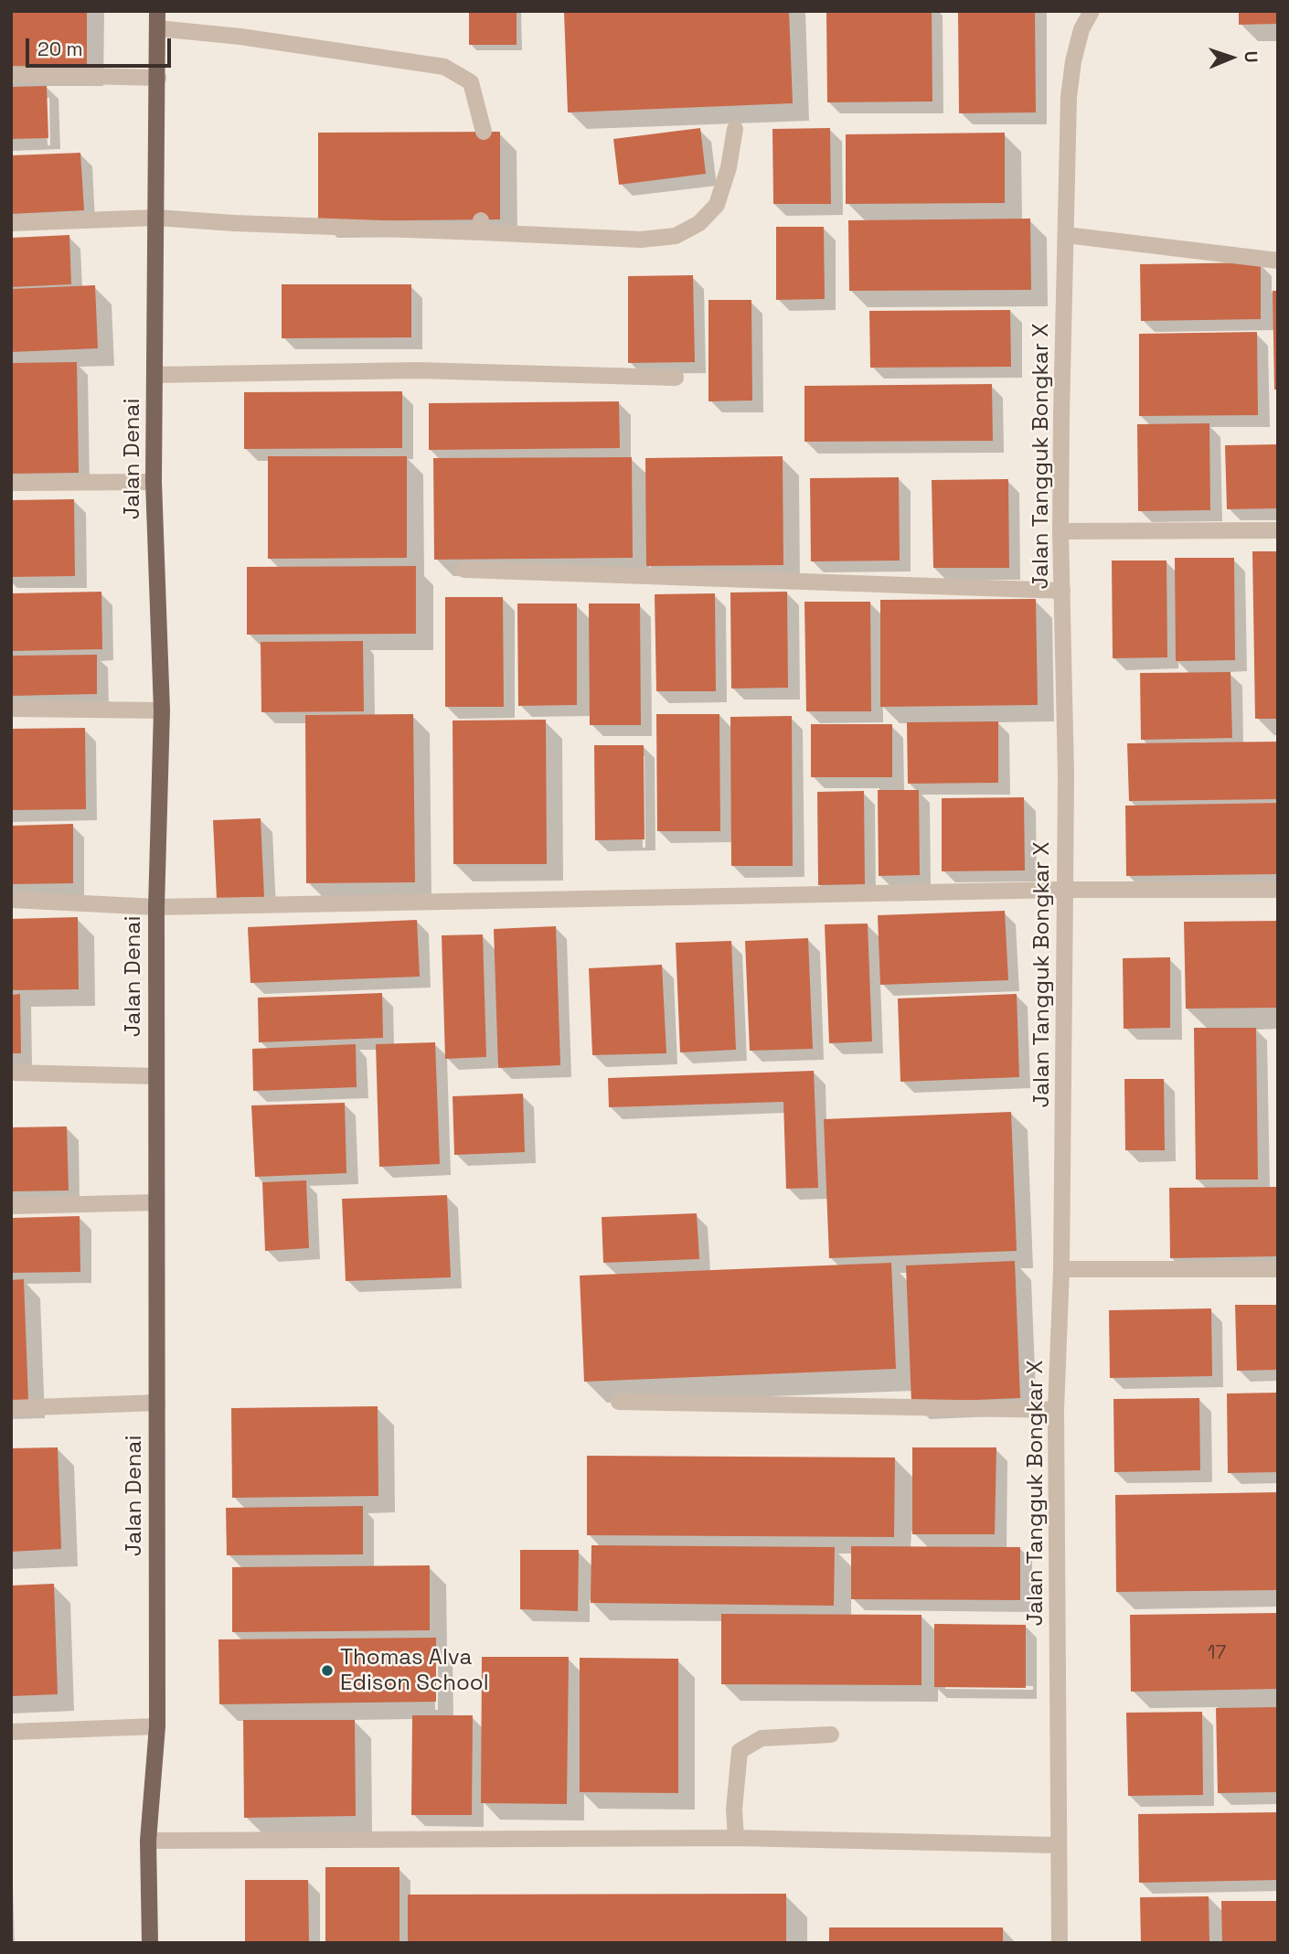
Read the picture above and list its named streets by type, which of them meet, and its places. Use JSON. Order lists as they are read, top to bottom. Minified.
{"streets":{"main road":["Jalan Denai"],"street":["Jalan Tangguk Bongkar X"]},"places":["Thomas Alva Edison School"],"house_numbers":["17"],"scale_bar":"20 m","north":"right"}
